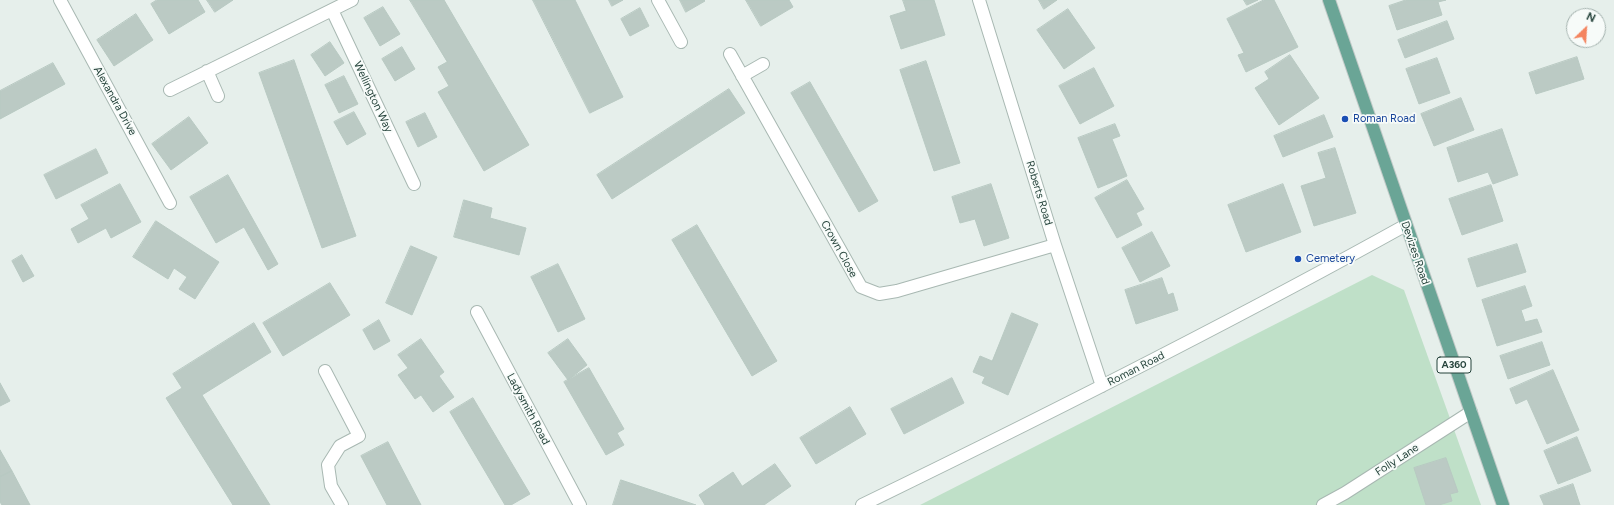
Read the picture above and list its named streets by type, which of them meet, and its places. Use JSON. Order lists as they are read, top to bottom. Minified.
{"streets":{"main road":["Devizes Road","A360"],"street":["Wellington Way","Alexandra Drive","Roberts Road","Crown Close","Roman Road","Ladysmith Road","Folly Lane"]},"crossings":[["Roberts Road","Crown Close"],["Roberts Road","Roman Road"],["Devizes Road","Roman Road"],["Devizes Road","Folly Lane"]],"places":["Roman Road","Cemetery"],"north":"top right"}
